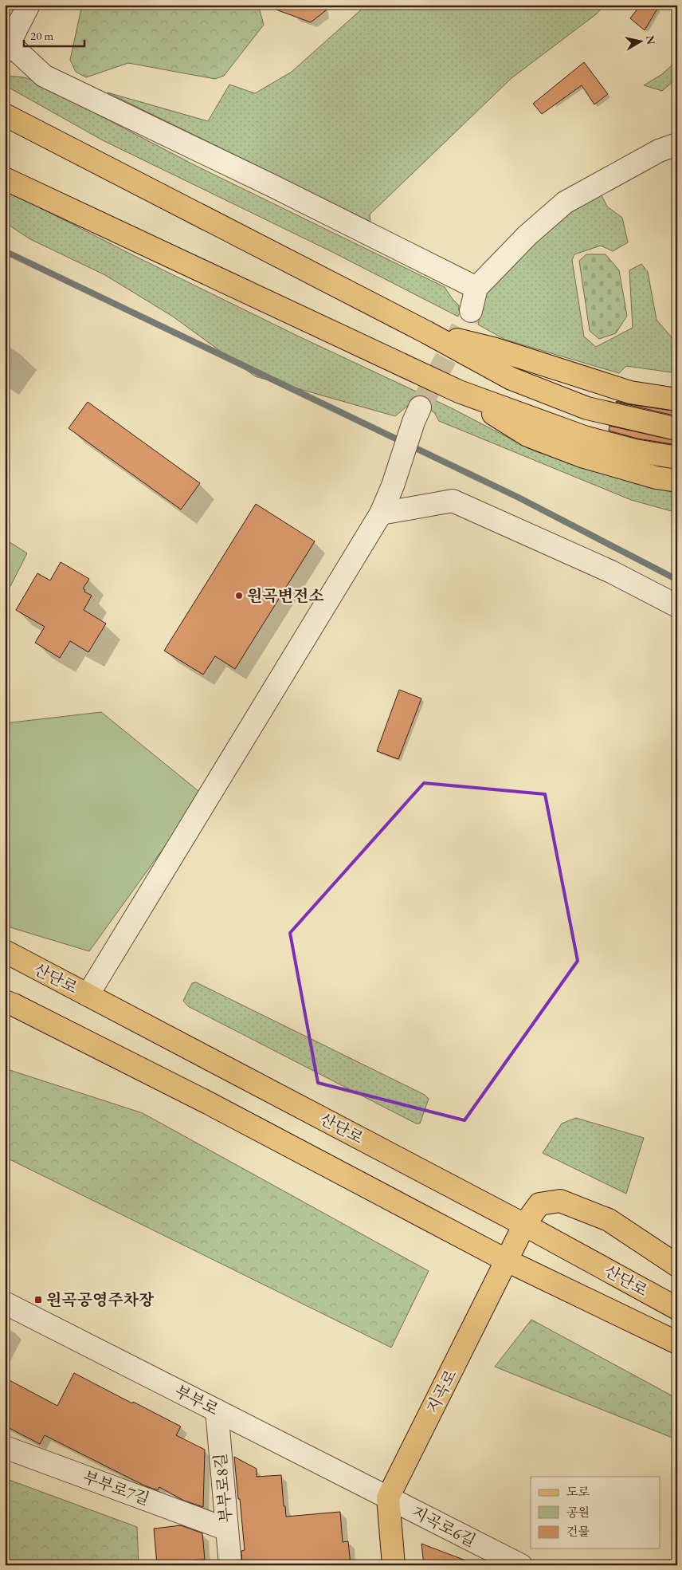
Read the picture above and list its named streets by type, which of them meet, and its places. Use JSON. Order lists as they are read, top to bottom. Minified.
{"streets":{"main road":["산단로","지곡로"],"street":["부부로","부부로7길","부부로8길","지곡로6길"]},"crossings":[["산단로","지곡로"],["지곡로","부부로"],["지곡로","지곡로6길"],["부부로","부부로8길"],["부부로","지곡로6길"],["부부로7길","부부로8길"]],"places":{"other":["원곡변전소"],"transit":["원곡공영주차장"]},"legend":["도로","공원","건물"],"scale_bar":"20 m","north":"right"}
